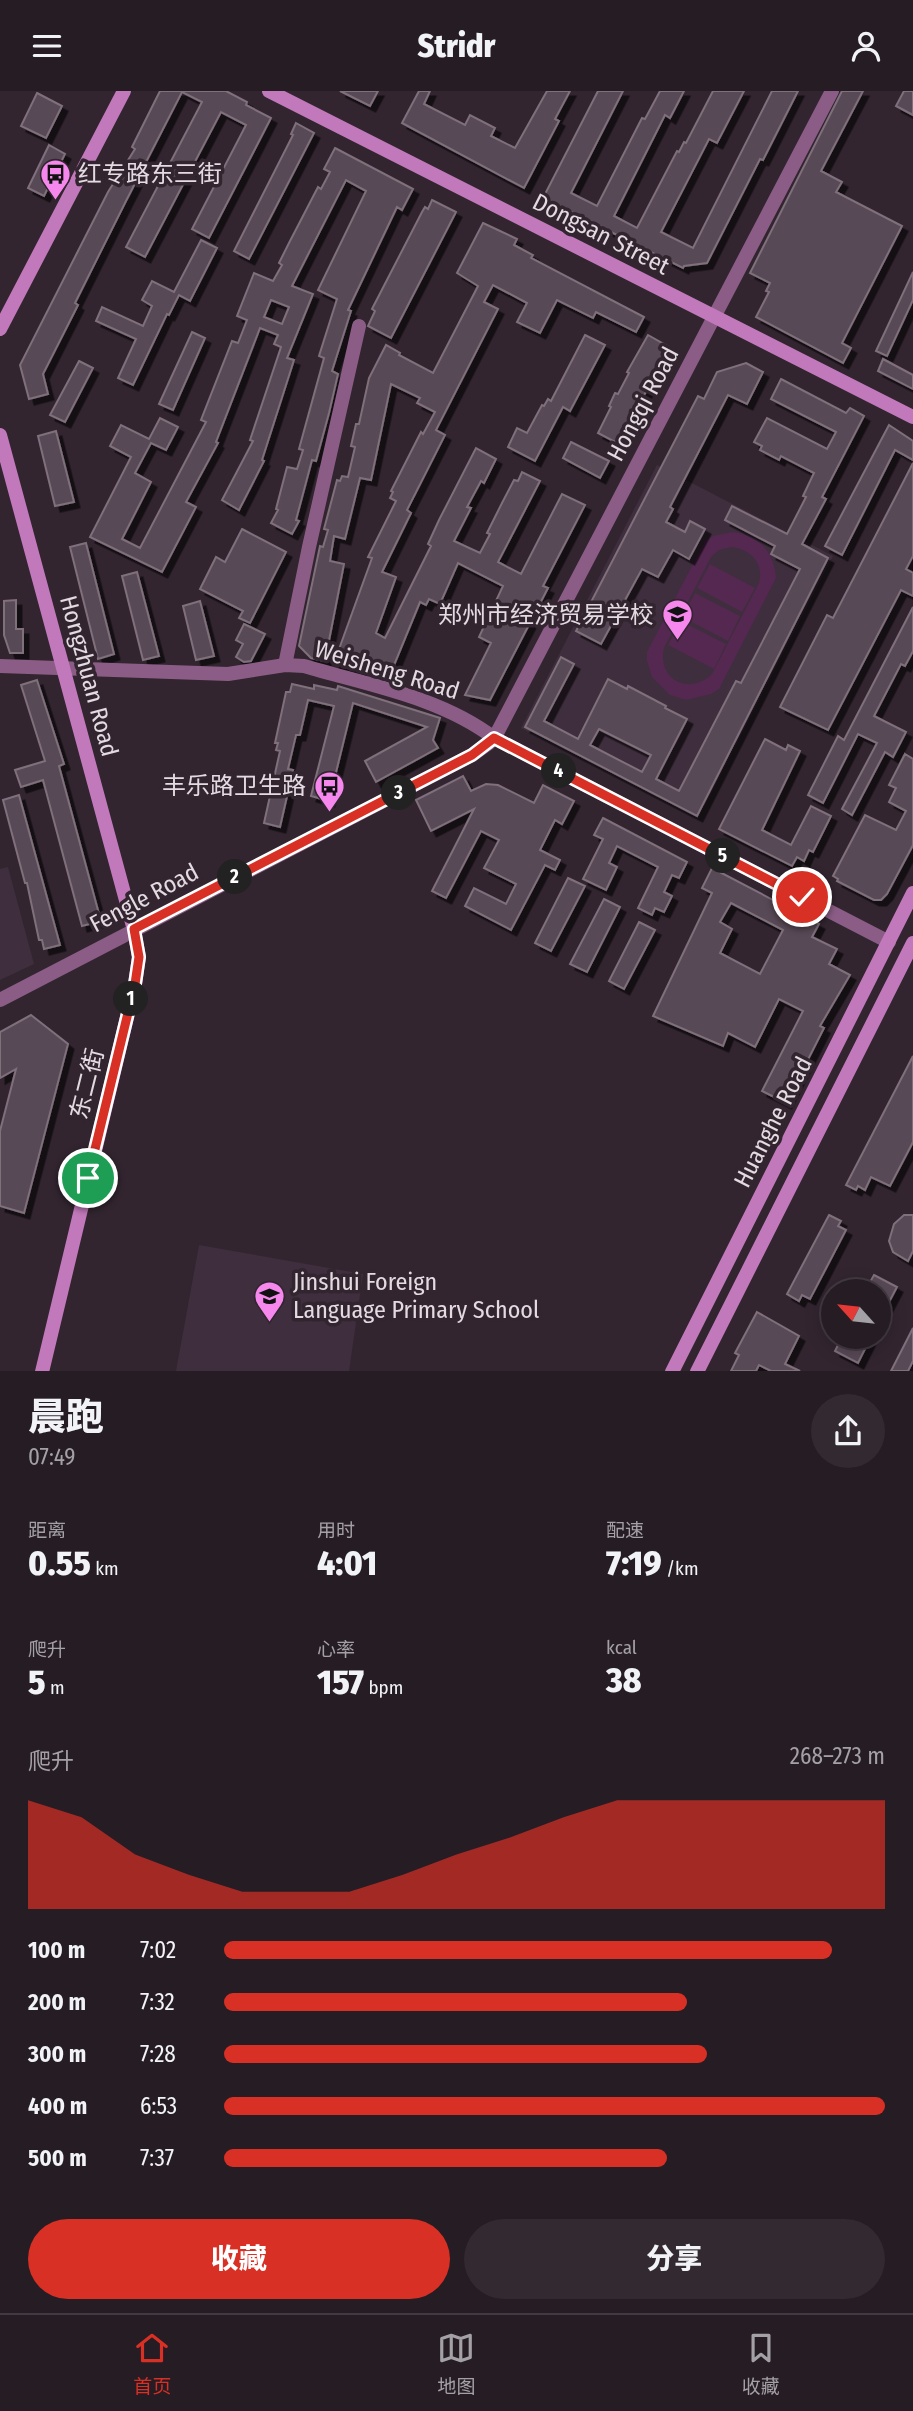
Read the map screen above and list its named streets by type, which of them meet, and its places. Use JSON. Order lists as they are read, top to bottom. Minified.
{"streets":{"street":["Dongsan Street","Hongqi Road","Weisheng Road","Hongzhuan Road","Fengle Road","东二街","Huanghe Road"]},"crossings":[["Dongsan Street","Hongqi Road"],["Hongqi Road","Weisheng Road"],["Hongqi Road","Fengle Road"],["Weisheng Road","Hongzhuan Road"],["Weisheng Road","Fengle Road"],["Weisheng Road","Huanghe Road"],["Hongzhuan Road","Fengle Road"],["Hongzhuan Road","东二街"],["Fengle Road","东二街"]],"places":{"bus stop":["红专路东三街","丰乐路卫生路"],"school or university":["郑州市经济贸易学校","Jinshui Foreign Language Primary School"]},"north":"top left","page":{"header":"Stridr","pins":["4","3","5","2","1"],"heading":["晨跑","07:49"],"stats":[["距离","0.55 km"],["用时","4:01"],["配速","7:19 /km"],["爬升","5 m"],["心率","157 bpm"],["kcal","38"]],"chart":["爬升","268–273 m"],"list":[{"name":"100 m","note":"7:02"},{"name":"200 m","note":"7:32"},{"name":"300 m","note":"7:28"},{"name":"400 m","note":"6:53"},{"name":"500 m","note":"7:37"}],"buttons":["收藏","分享"],"tabs":["首页","地图","收藏"]}}
